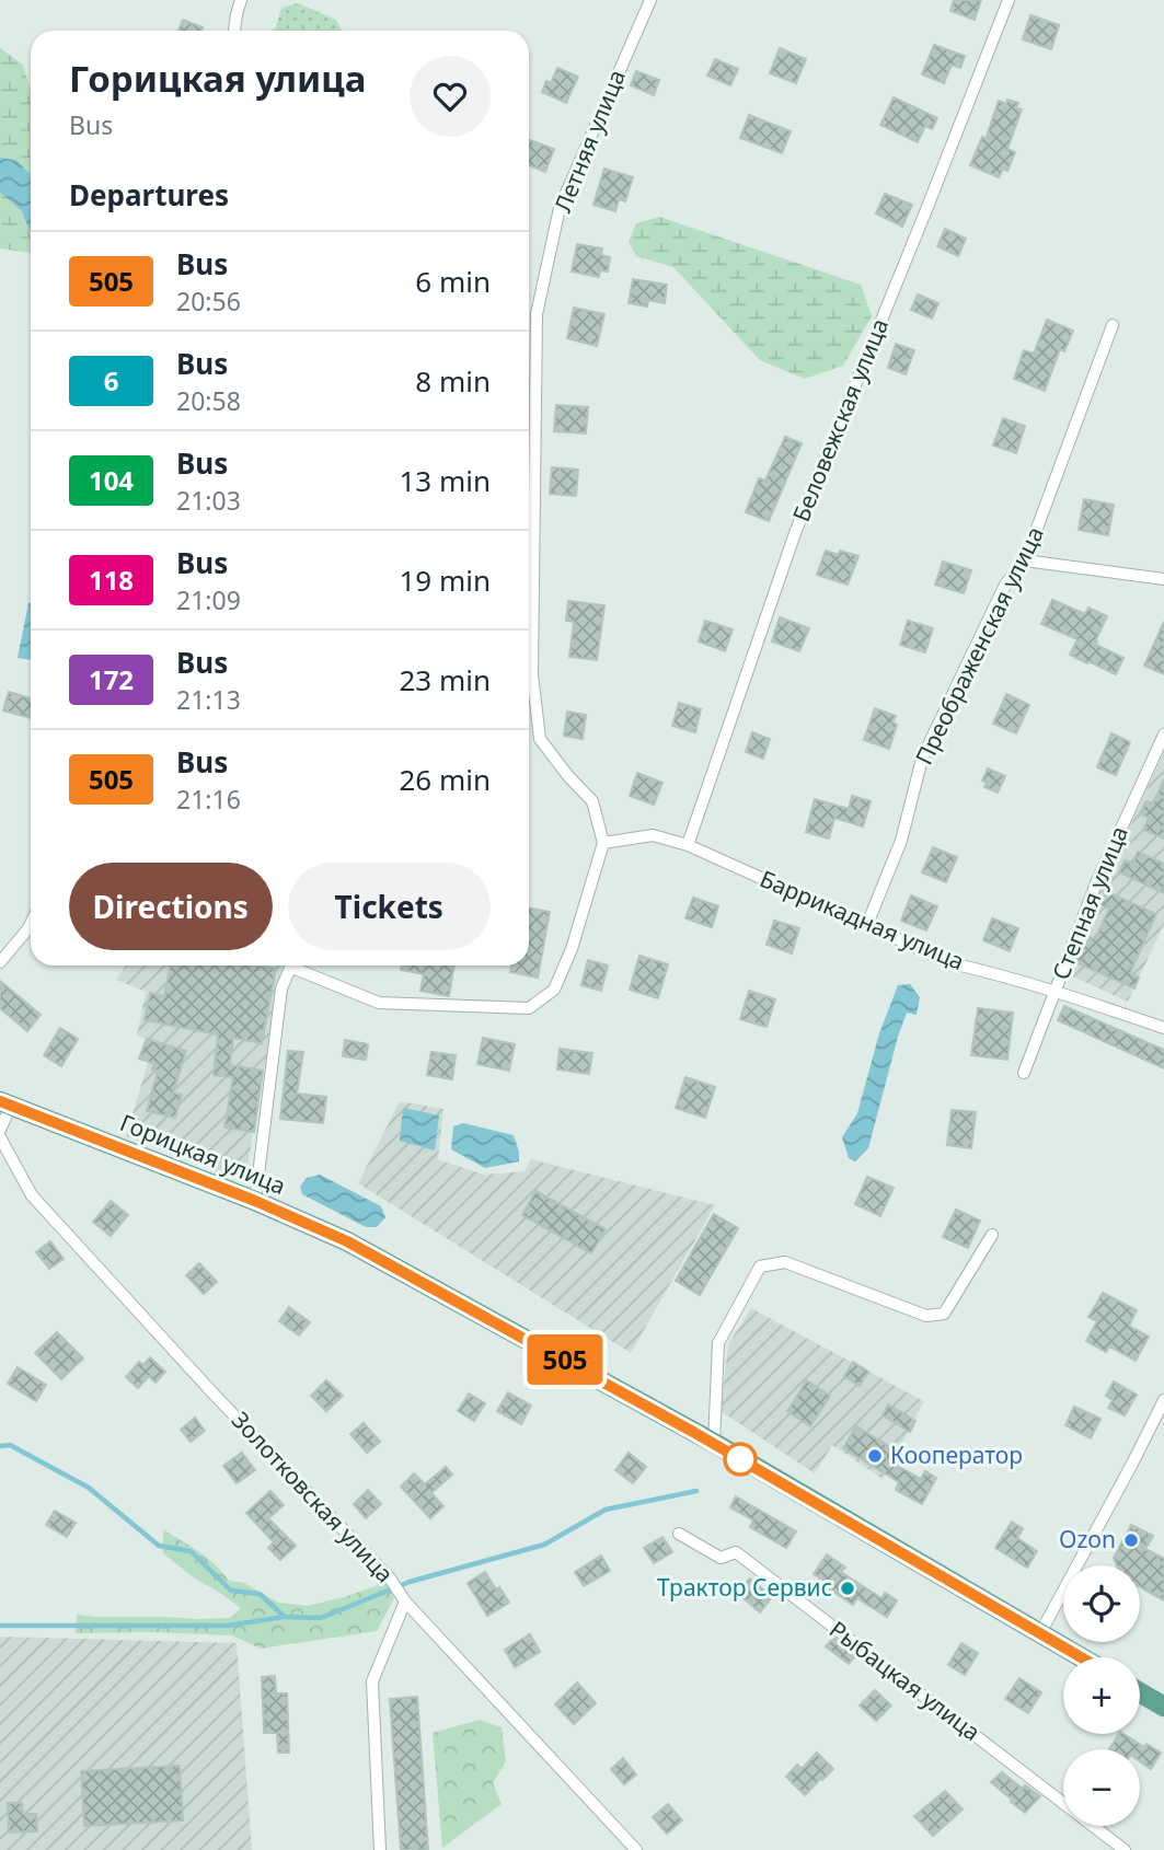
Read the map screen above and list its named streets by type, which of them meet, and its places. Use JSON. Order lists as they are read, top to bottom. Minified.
{"streets":{"main road":["Горицкая улица"],"street":["Летняя улица","Беловежская улица","Преображенская улица","Степная улица","Баррикадная улица","Золотковская улица","Рыбацкая улица"]},"crossings":[["Летняя улица","Баррикадная улица"],["Беловежская улица","Баррикадная улица"],["Преображенская улица","Баррикадная улица"],["Степная улица","Баррикадная улица"]],"places":["Кооператор","Ozon","Трактор Сервис"],"lines":["bus line 505"],"page":{"on_map":"505","heading":[["Горицкая улица","Bus"],"Departures"],"list":[{"mark":"505","name":"Bus","note":"20:56","value":"6 min"},{"mark":"6","name":"Bus","note":"20:58","value":"8 min"},{"mark":"104","name":"Bus","note":"21:03","value":"13 min"},{"mark":"118","name":"Bus","note":"21:09","value":"19 min"},{"mark":"172","name":"Bus","note":"21:13","value":"23 min"},{"mark":"505","name":"Bus","note":"21:16","value":"26 min"}],"buttons":["Directions","Tickets"],"map_buttons":["+","−"]}}
